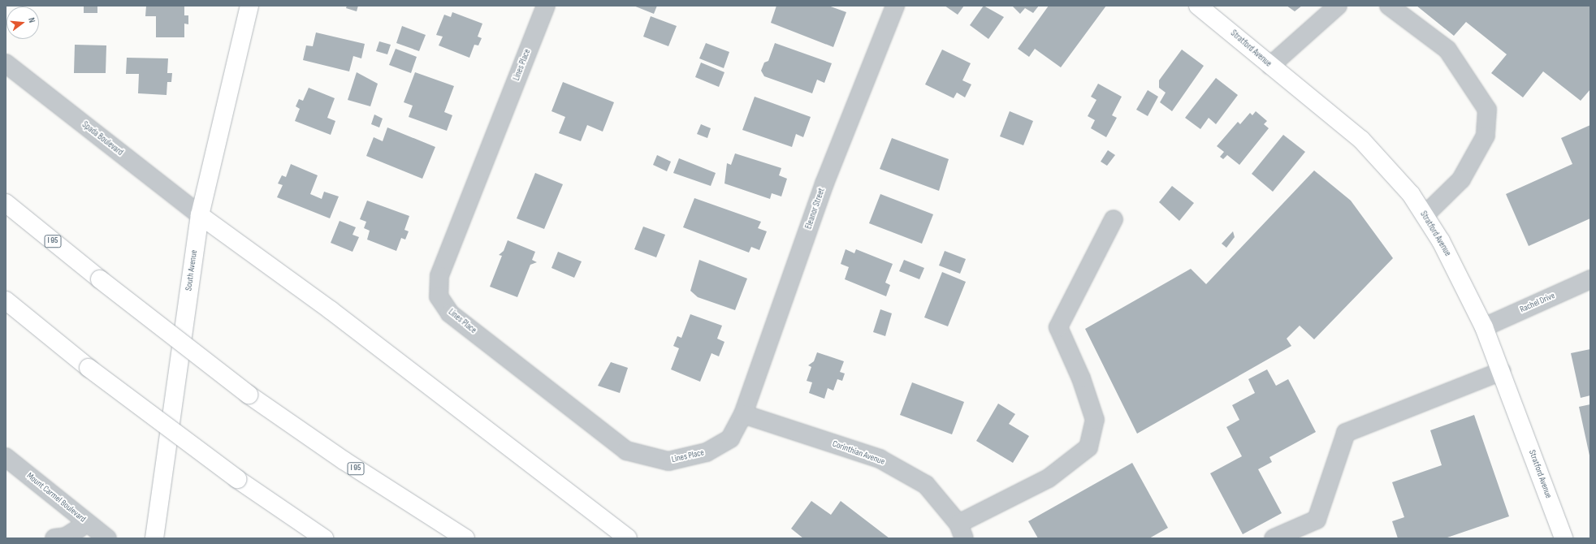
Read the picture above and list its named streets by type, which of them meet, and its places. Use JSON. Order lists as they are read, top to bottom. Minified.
{"streets":{"main road":["Stratford Avenue","I 95","South Avenue"],"street":["Lines Place","Spada Boulevard","Eleanor Street","Rachel Drive","Corinthian Avenue","Mount Carmel Boulevard"]},"crossings":[["Stratford Avenue","Rachel Drive"],["Lines Place","Eleanor Street"],["Lines Place","Corinthian Avenue"],["Spada Boulevard","South Avenue"],["Eleanor Street","Corinthian Avenue"]],"north":"right"}
